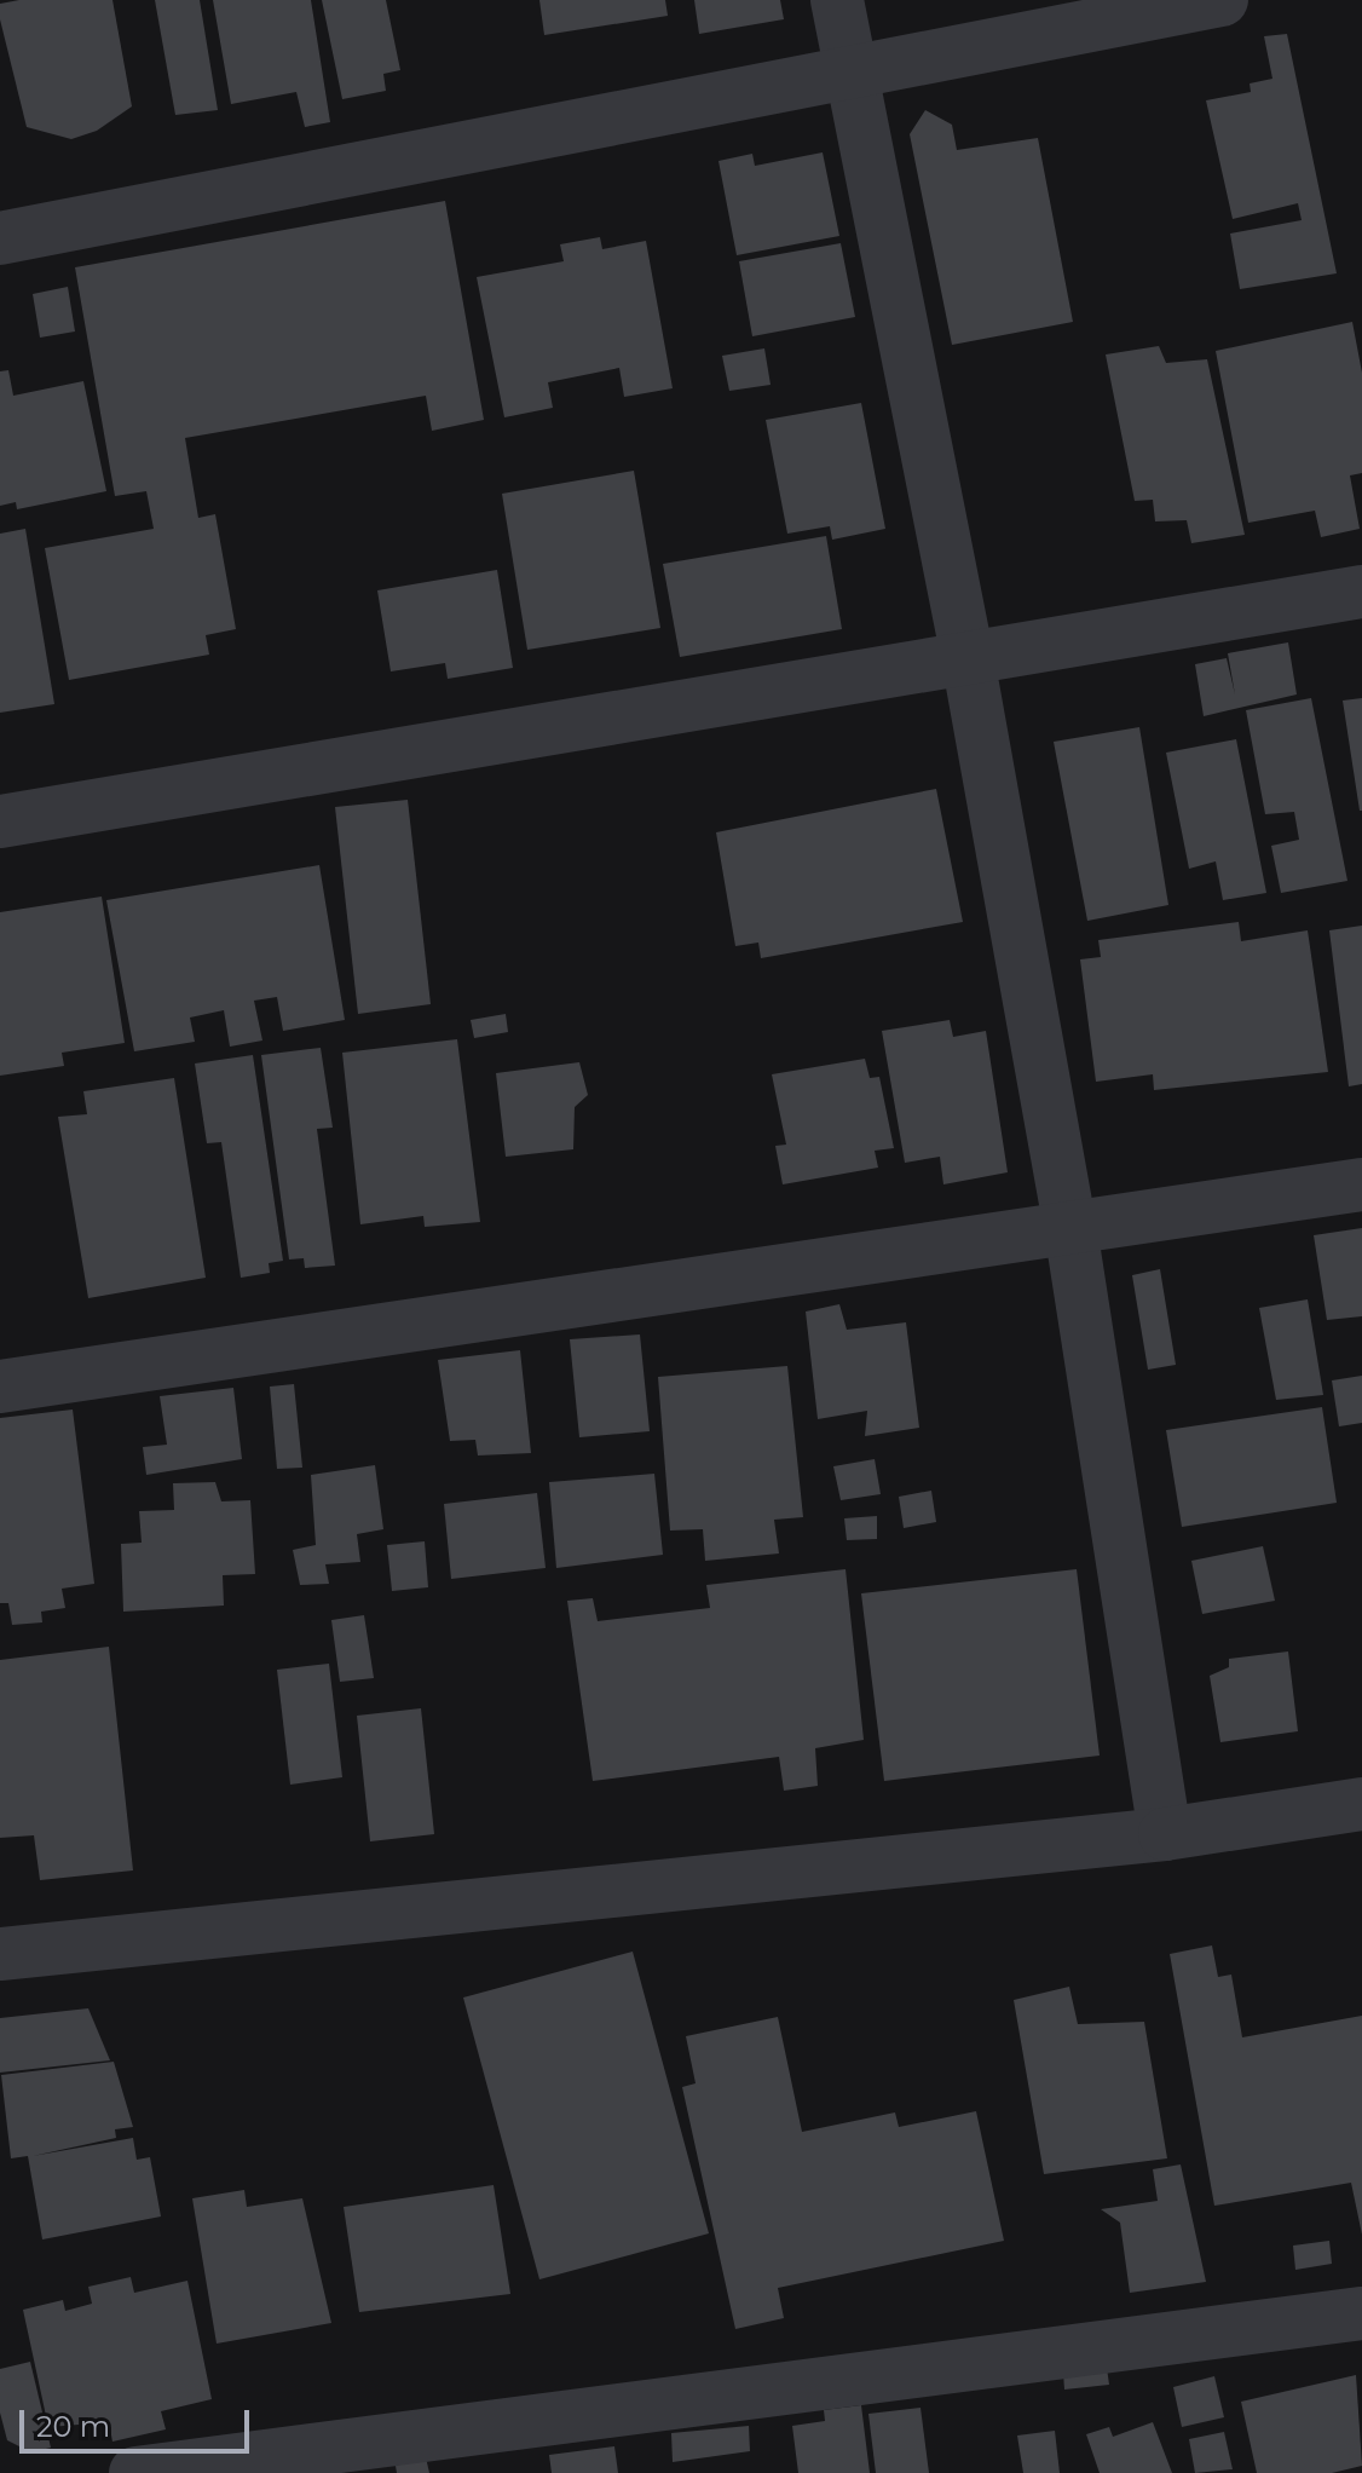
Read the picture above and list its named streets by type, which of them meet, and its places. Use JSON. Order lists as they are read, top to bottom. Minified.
{"scale_bar":"20 m"}
